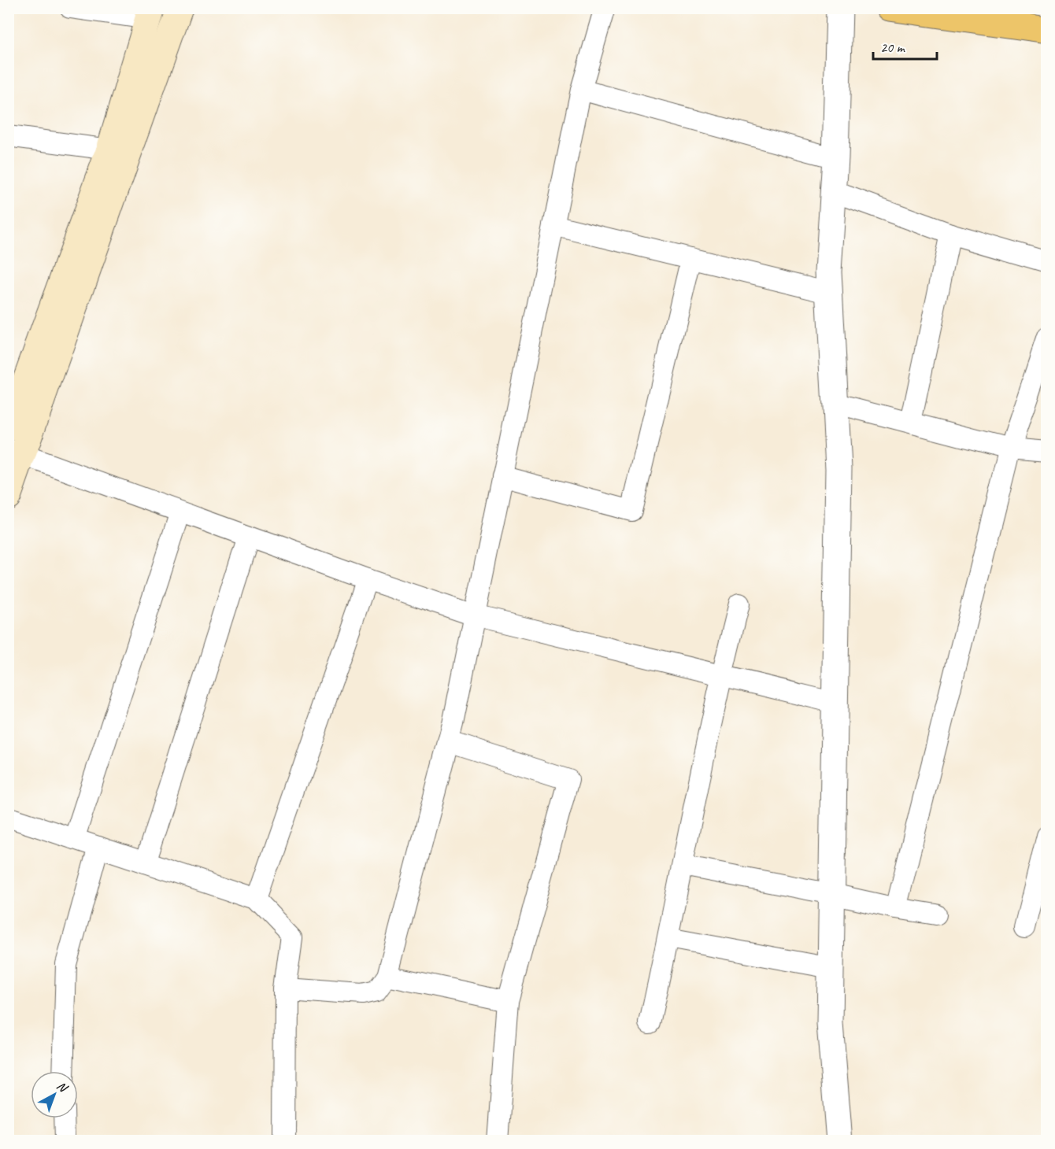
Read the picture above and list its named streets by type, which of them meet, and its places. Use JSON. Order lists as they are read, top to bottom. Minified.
{"scale_bar":"20 m","north":"top right"}
